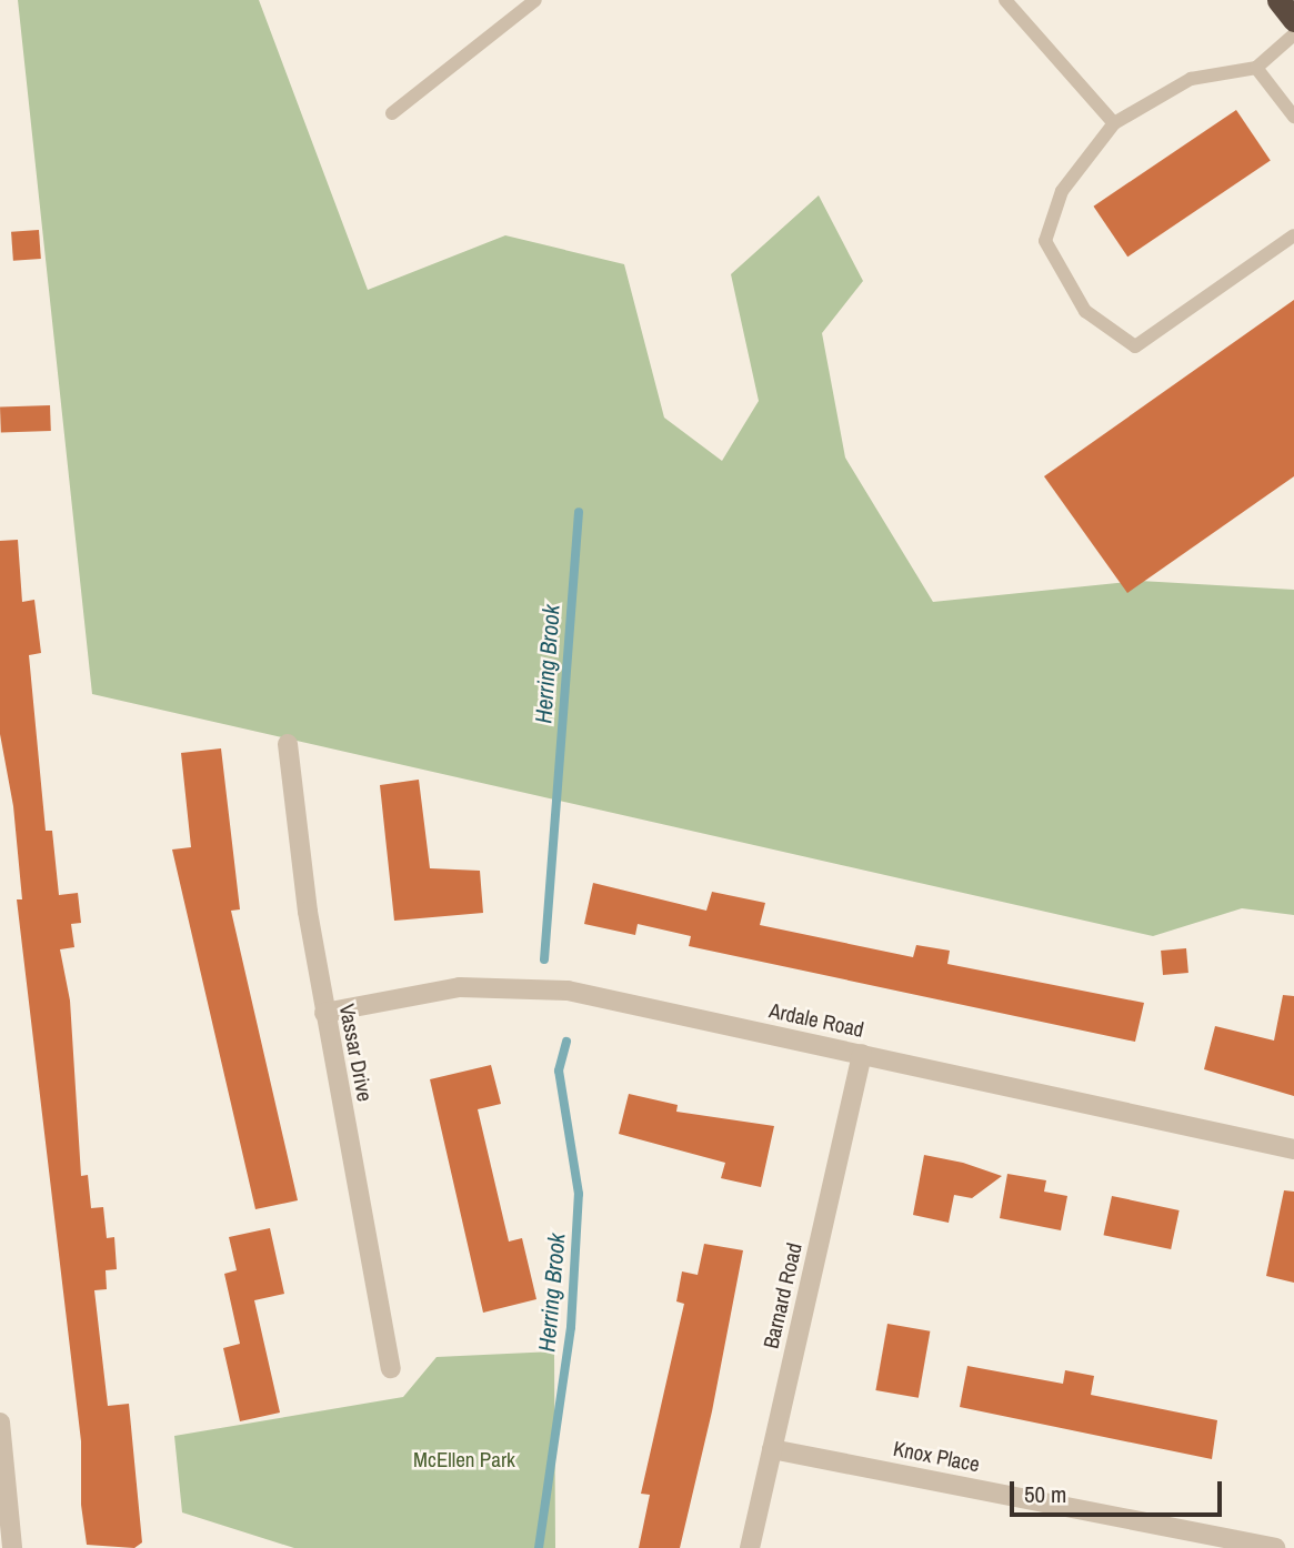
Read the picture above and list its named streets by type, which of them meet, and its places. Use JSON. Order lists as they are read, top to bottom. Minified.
{"streets":{"street":["Ardale Road","Vassar Drive","Barnard Road","Knox Place"]},"crossings":[["Ardale Road","Vassar Drive"],["Ardale Road","Barnard Road"],["Barnard Road","Knox Place"]],"water":["Herring Brook"],"parks":["McEllen Park"],"scale_bar":"50 m"}
